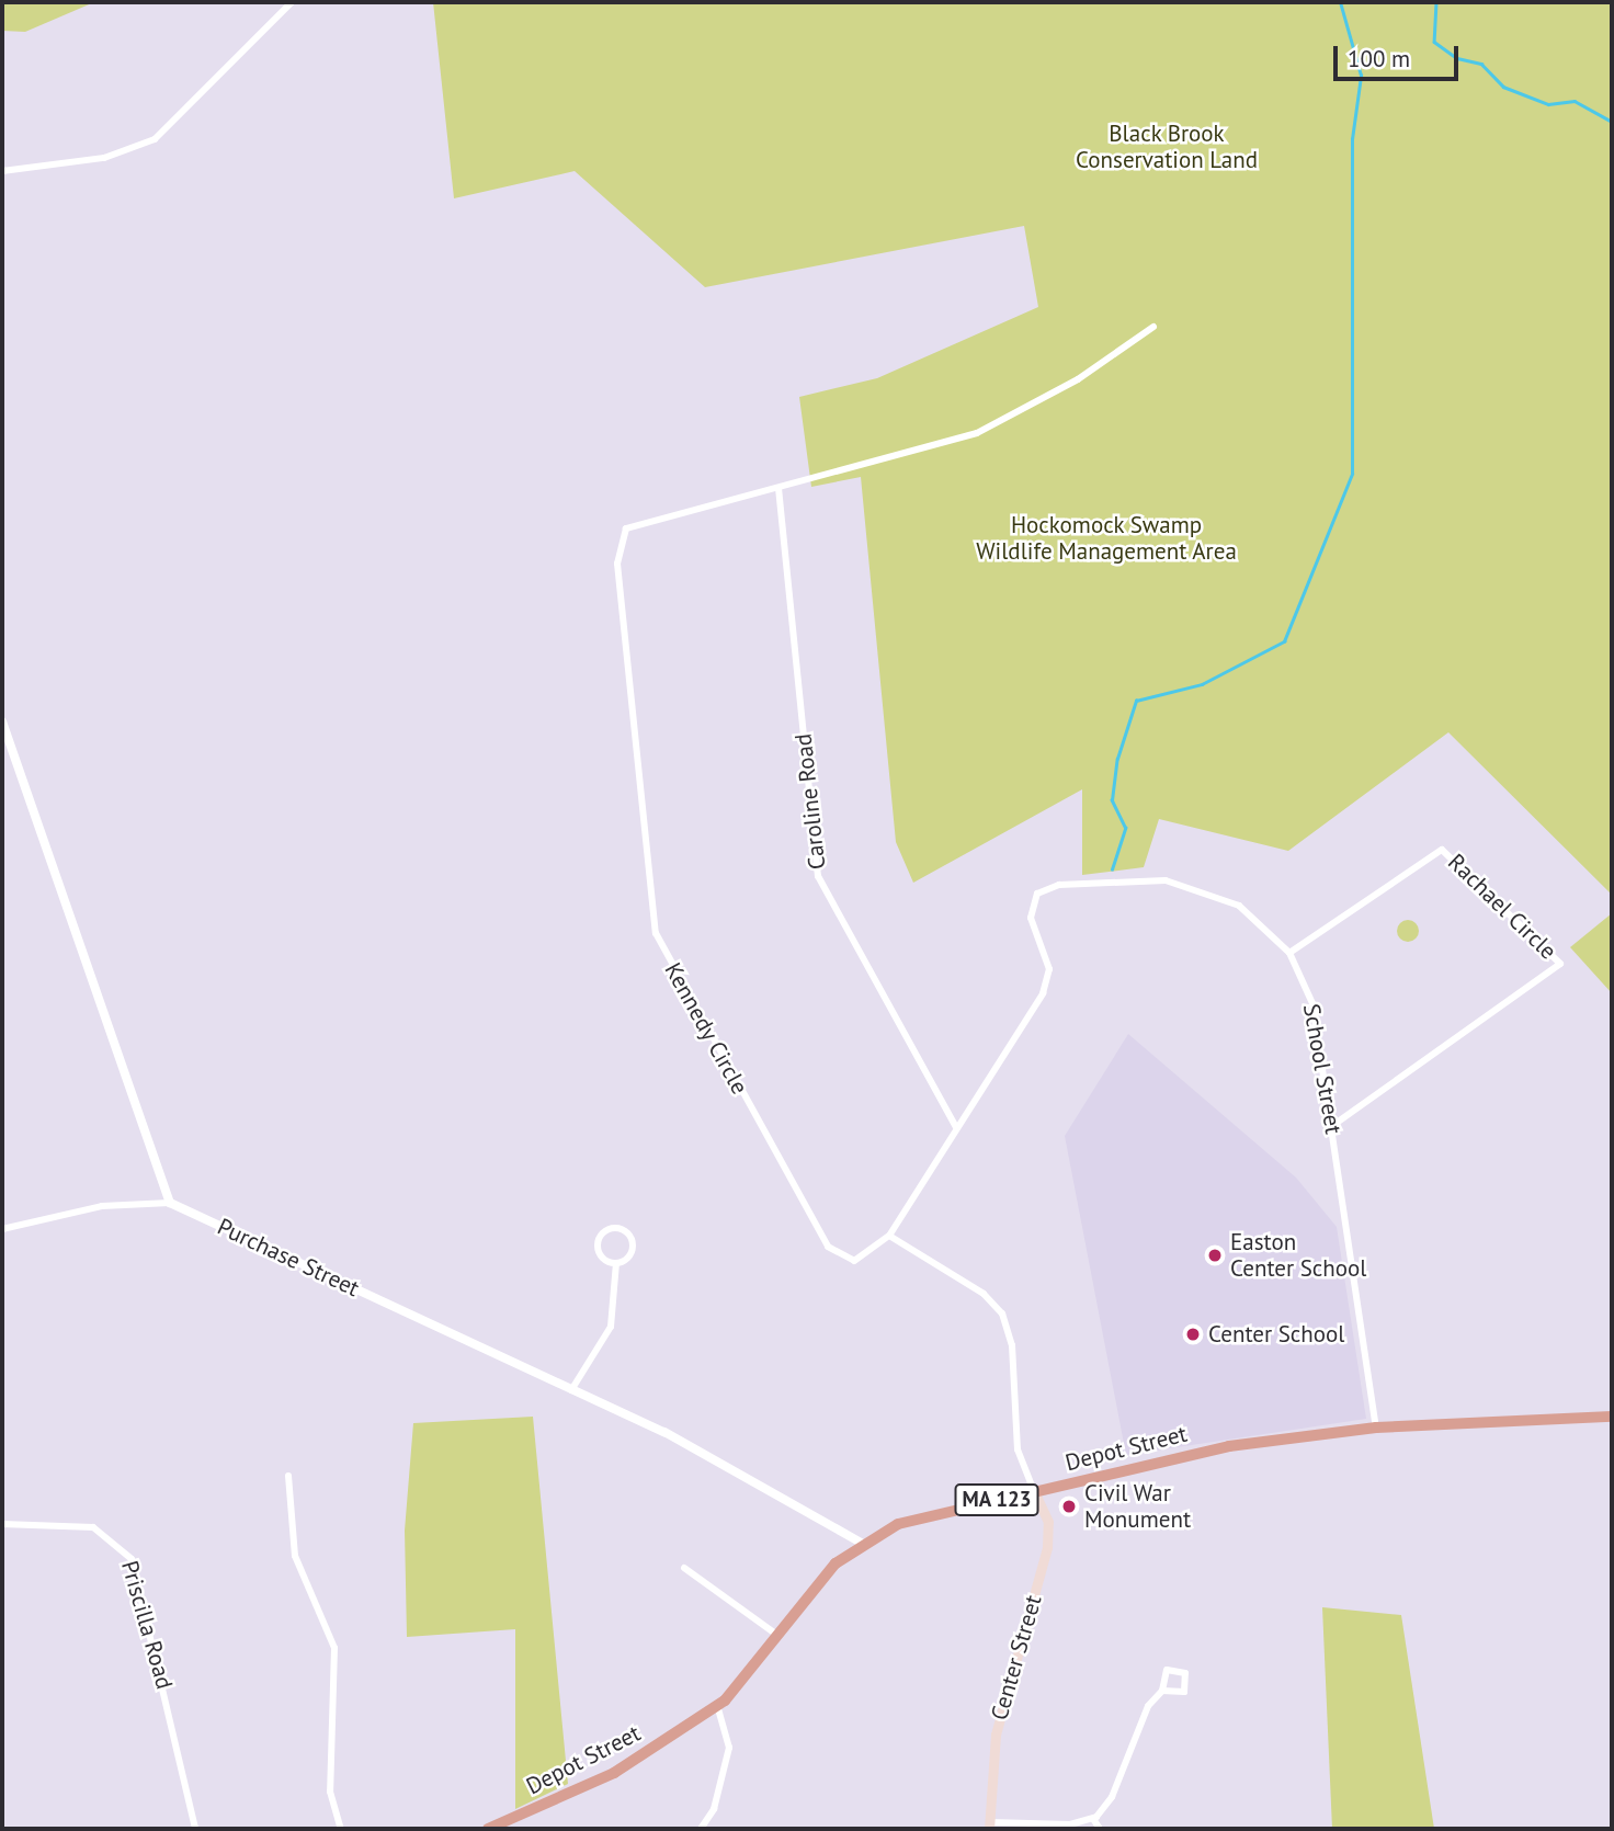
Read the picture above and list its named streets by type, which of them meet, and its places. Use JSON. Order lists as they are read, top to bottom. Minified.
{"streets":{"highway":["Depot Street","MA 123"],"main road":["Center Street"],"street":["Caroline Road","Rachael Circle","Kennedy Circle","School Street","Purchase Street","Priscilla Road"]},"crossings":[["Caroline Road","Kennedy Circle"],["Rachael Circle","School Street"],["Kennedy Circle","School Street"],["School Street","Depot Street"],["Purchase Street","Depot Street"],["Depot Street","Center Street"]],"parks":["Black Brook Conservation Land","Hockomock Swamp Wildlife Management Area"],"places":["Easton Center School","Center School","Civil War Monument"],"scale_bar":"100 m"}
